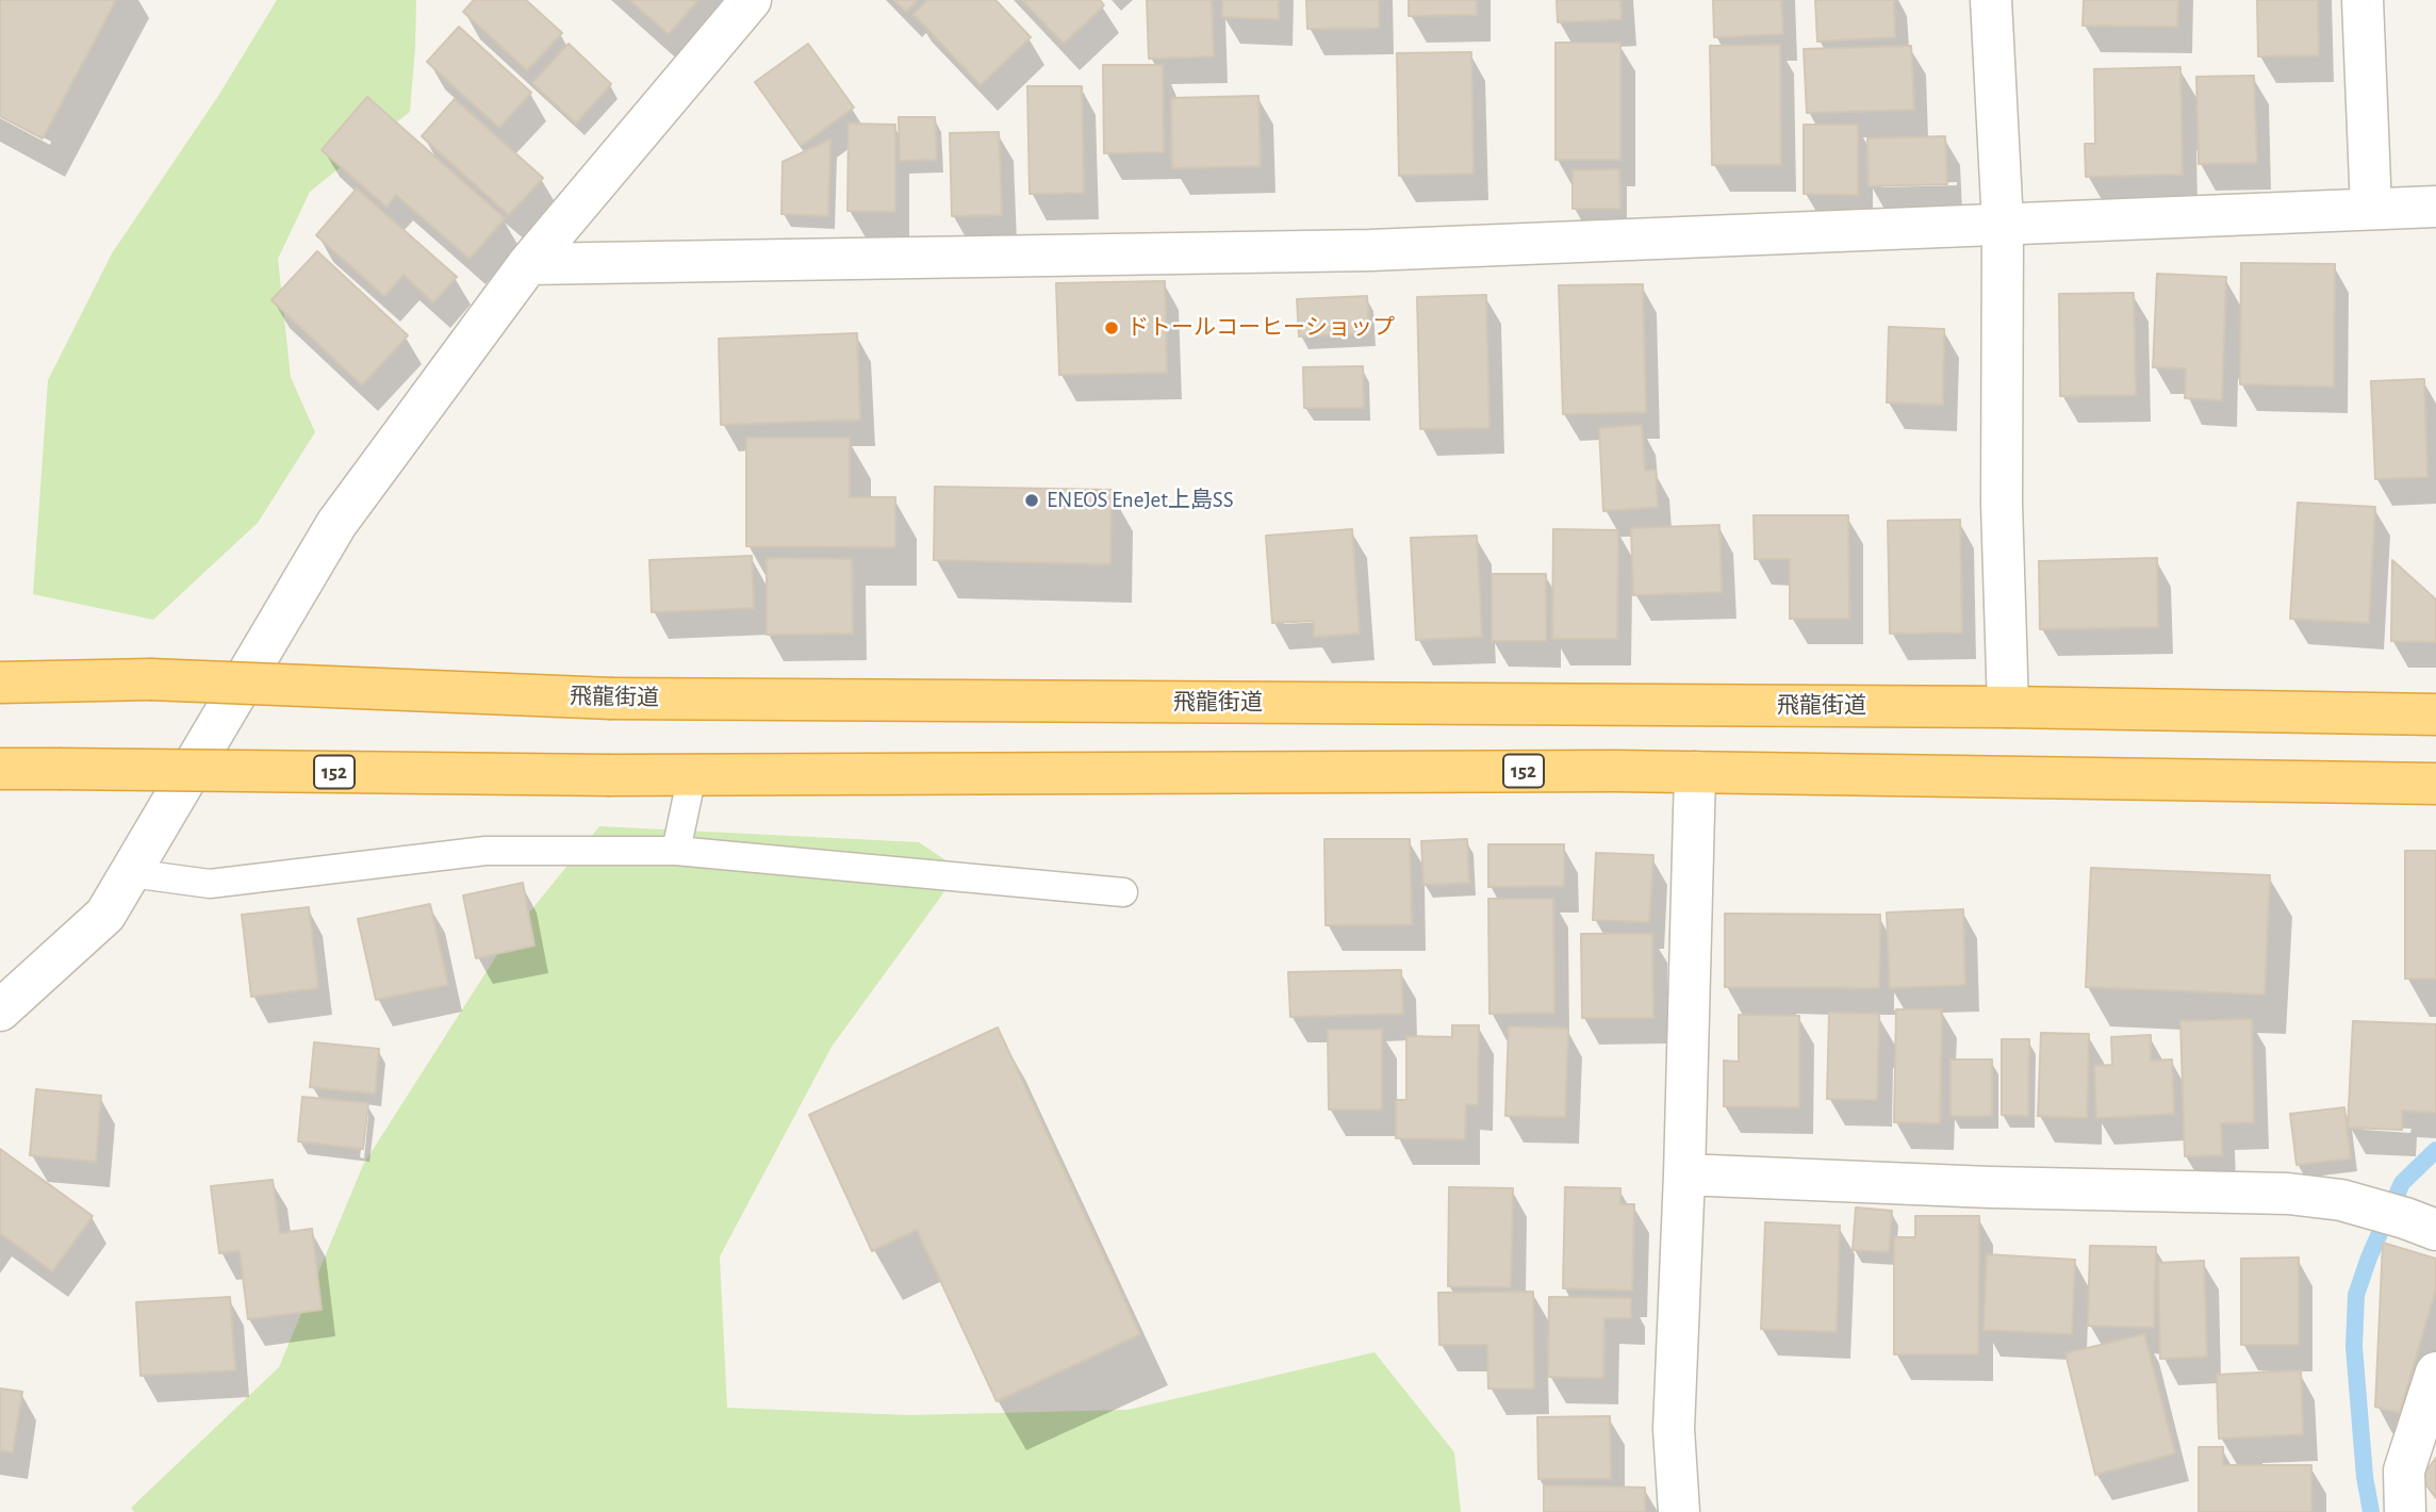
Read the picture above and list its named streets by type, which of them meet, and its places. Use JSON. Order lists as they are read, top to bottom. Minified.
{"streets":{"highway":["飛龍街道","152"]},"places":["ドトールコーヒーショップ","ENEOS EneJet上島SS"]}
